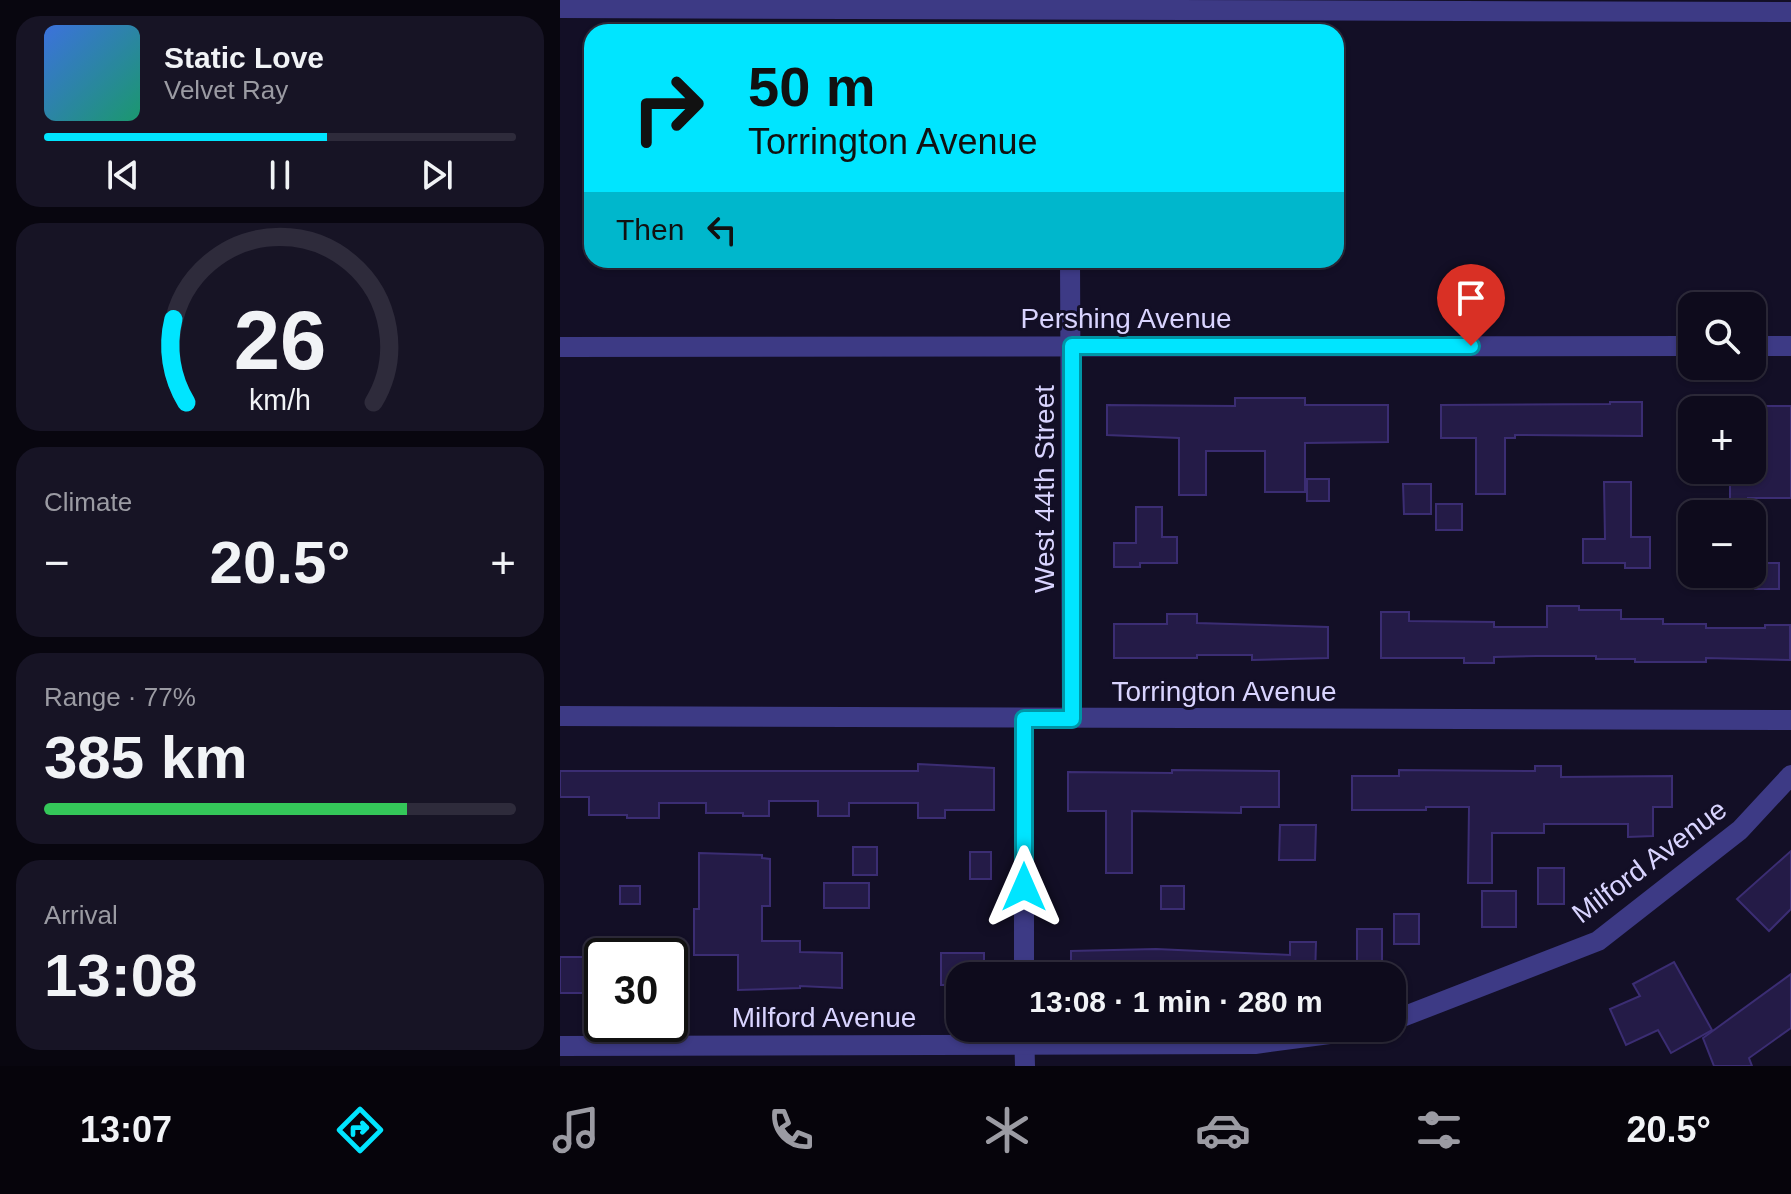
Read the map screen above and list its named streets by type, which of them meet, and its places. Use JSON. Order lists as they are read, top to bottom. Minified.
{"streets":{"street":["Pershing Avenue","West 44th Street","Torrington Avenue","Milford Avenue"]},"crossings":[["Pershing Avenue","West 44th Street"],["West 44th Street","Torrington Avenue"]],"page":{"turn":["50 m","Torrington Avenue"],"song":["Static Love","Velvet Ray"],"then":"Then","map_buttons":["+","−"],"tile":["Climate",["Range · 77%","385 km"],["Arrival","13:08"]],"heat":["−","20.5°","+"],"limit":"30","trip":"13:08 · 1 min · 280 m","tabs":["13:07","20.5°"],"gauge":["26","km/h"]}}
